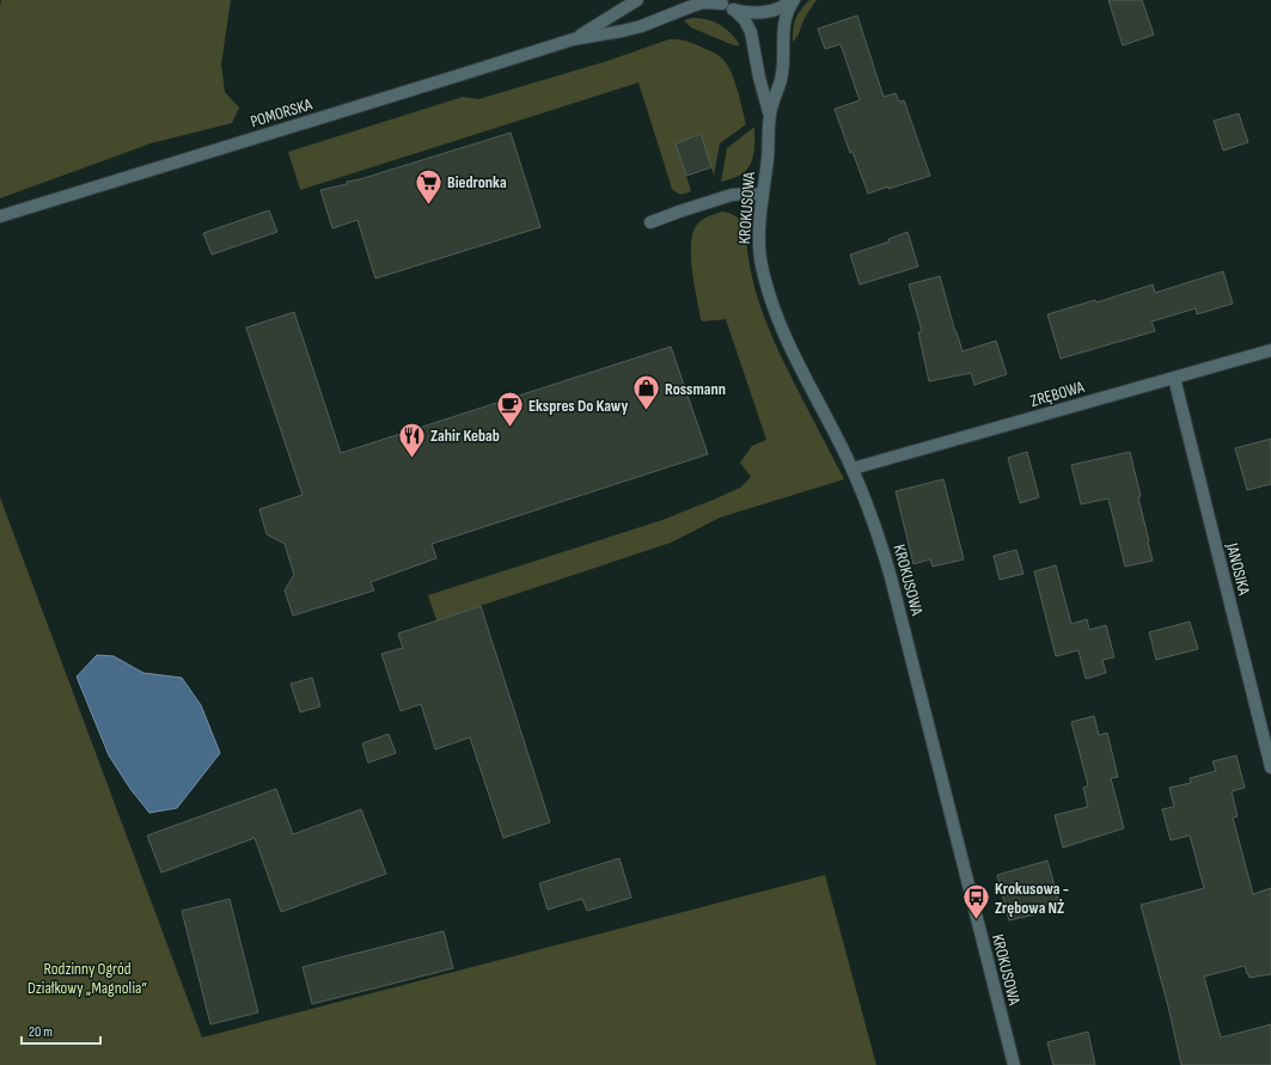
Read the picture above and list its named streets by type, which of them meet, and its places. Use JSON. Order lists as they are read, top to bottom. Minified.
{"streets":{"street":["POMORSKA","KROKUSOWA","ZRĘBOWA","JANOSIKA"]},"crossings":[["KROKUSOWA","ZRĘBOWA"],["ZRĘBOWA","JANOSIKA"]],"parks":["Rodzinny Ogród Działkowy „Magnolia”"],"places":{"supermarket":["Biedronka"],"shop":["Rossmann"],"cafe":["Ekspres Do Kawy"],"restaurant":["Zahir Kebab"],"bus stop":["Krokusowa - Zrębowa NŻ"]},"scale_bar":"20 m"}
